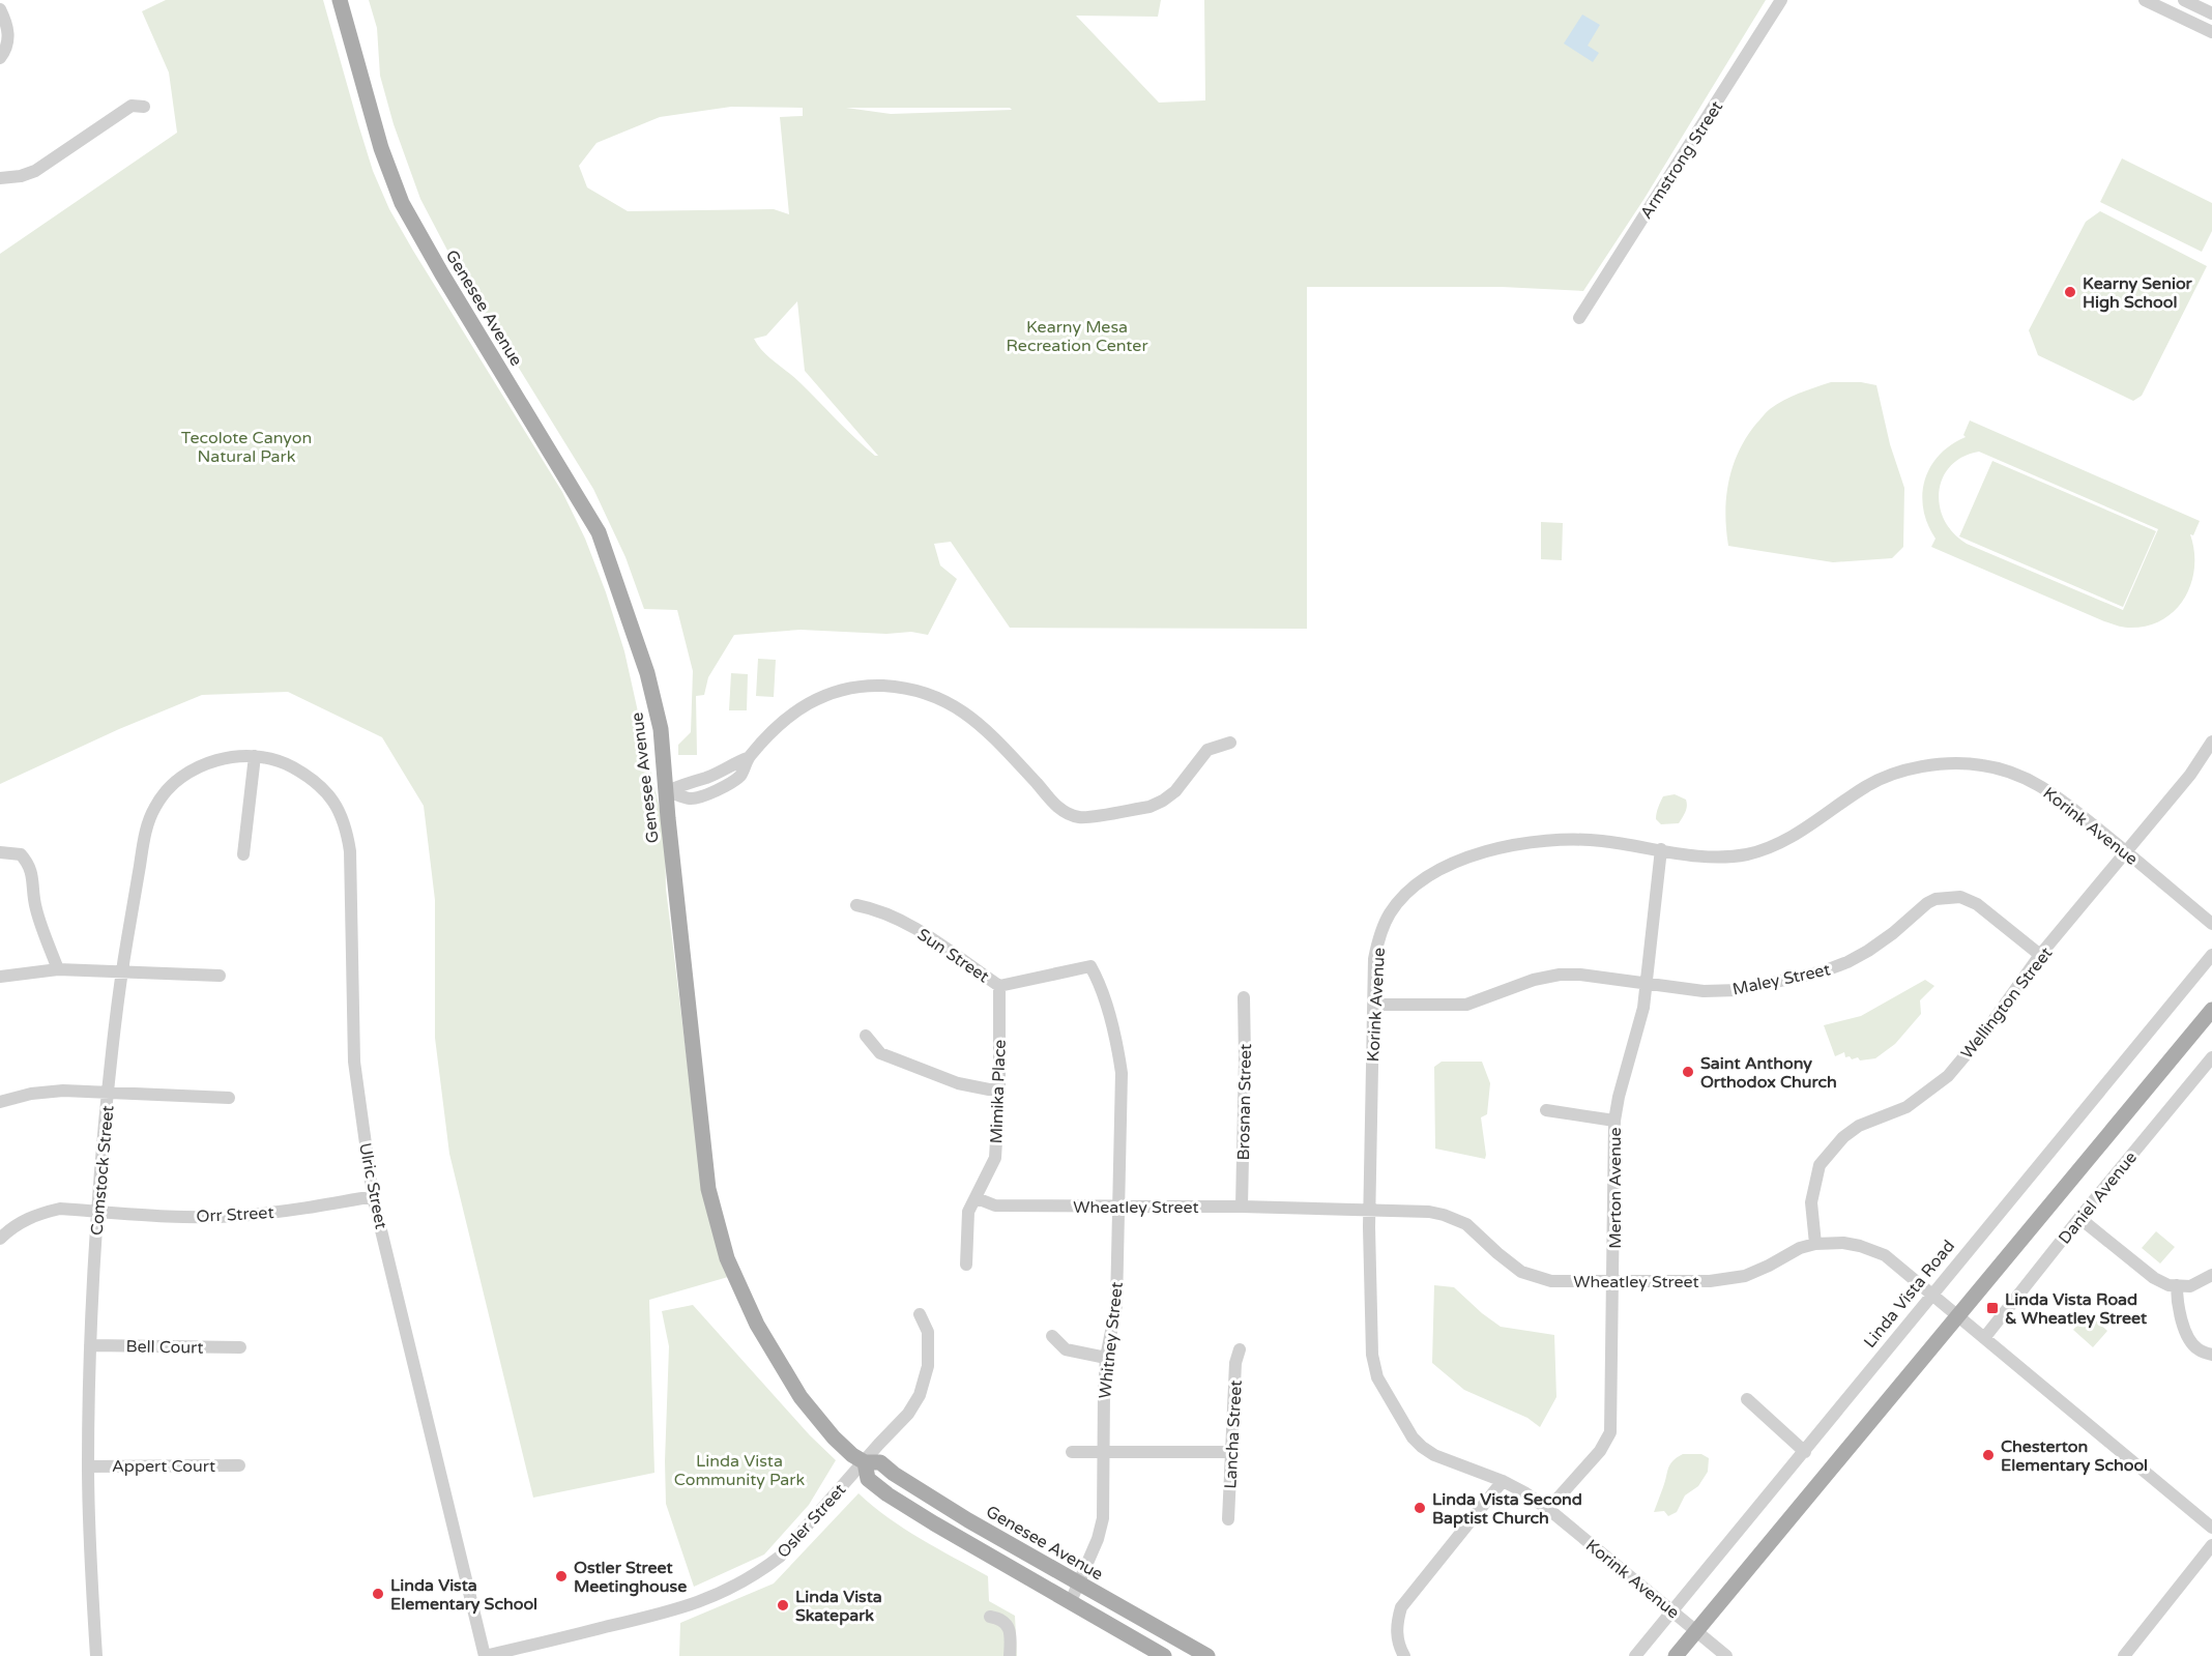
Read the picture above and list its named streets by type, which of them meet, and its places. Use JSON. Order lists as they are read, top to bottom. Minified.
{"streets":{"main road":["Genesee Avenue"],"street":["Armstrong Street","Korink Avenue","Sun Street","Maley Street","Wellington Street","Mimika Place","Brosnan Street","Comstock Street","Ulric Street","Merton Avenue","Daniel Avenue","Wheatley Street","Orr Street","Linda Vista Road","Whitney Street","Bell Court","Lancha Street","Appert Court","Osler Street"]},"crossings":[["Genesee Avenue","Whitney Street"],["Genesee Avenue","Osler Street"],["Korink Avenue","Maley Street"],["Korink Avenue","Wellington Street"],["Korink Avenue","Merton Avenue"],["Korink Avenue","Wheatley Street"],["Korink Avenue","Linda Vista Road"],["Sun Street","Mimika Place"],["Sun Street","Whitney Street"],["Maley Street","Wellington Street"],["Maley Street","Merton Avenue"],["Wellington Street","Wheatley Street"],["Mimika Place","Wheatley Street"],["Brosnan Street","Wheatley Street"],["Comstock Street","Ulric Street"],["Comstock Street","Orr Street"],["Comstock Street","Bell Court"],["Comstock Street","Appert Court"],["Ulric Street","Orr Street"],["Ulric Street","Osler Street"],["Merton Avenue","Wheatley Street"],["Daniel Avenue","Wheatley Street"],["Wheatley Street","Linda Vista Road"],["Wheatley Street","Whitney Street"]],"parks":["Kearny Mesa Recreation Center","Tecolote Canyon Natural Park","Linda Vista Community Park"],"places":{"other":["Kearny Senior High School","Saint Anthony Orthodox Church","Chesterton Elementary School","Linda Vista Second Baptist Church","Ostler Street Meetinghouse","Linda Vista Elementary School","Linda Vista Skatepark"],"transit":["Linda Vista Road & Wheatley Street"]}}
